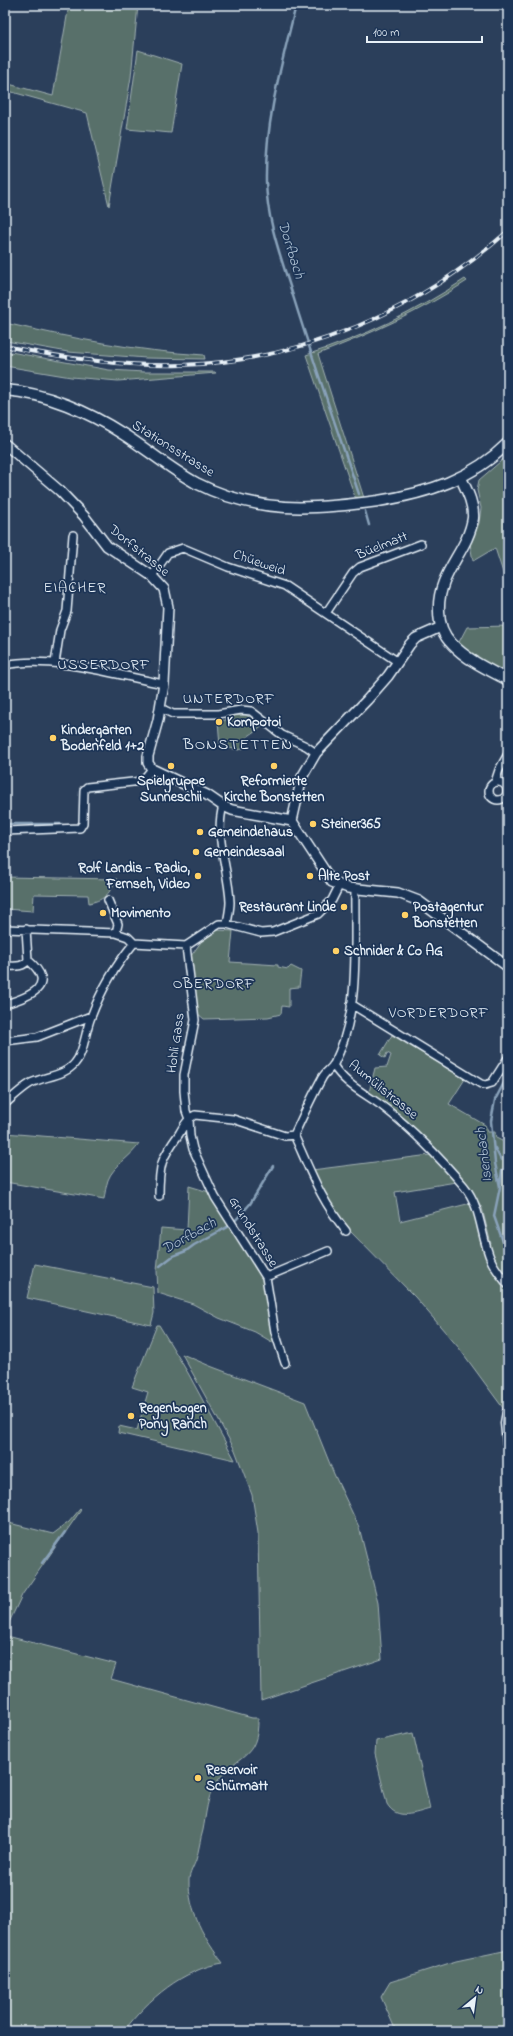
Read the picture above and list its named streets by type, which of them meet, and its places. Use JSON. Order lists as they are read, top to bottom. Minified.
{"streets":{"main road":["Stationsstrasse"],"street":["Büelmatt","Dorfstrasse","Chüeweid","Hohli Gass","Aumülistrasse","Grundstrasse"]},"crossings":[["Büelmatt","Chüeweid"],["Dorfstrasse","Chüeweid"],["Hohli Gass","Grundstrasse"]],"districts":["EIACHER","USSERDORF","UNTERDORF","BONSTETTEN","OBERDORF","VORDERDORF"],"water":["Dorfbach","Isenbach"],"places":["Kompotoi","Kindergarten Bodenfeld 1+2","Spielgruppe Sunneschii","Reformierte Kirche Bonstetten","Steiner365","Gemeindehaus","Gemeindesaal","Rolf Landis - Radio, Fernseh, Video","Alte Post","Restaurant Linde","Movimento","Postagentur Bonstetten","Schnider & Co AG","Regenbogen Pony Ranch","Reservoir Schürmatt"],"scale_bar":"100 m","north":"top right"}
